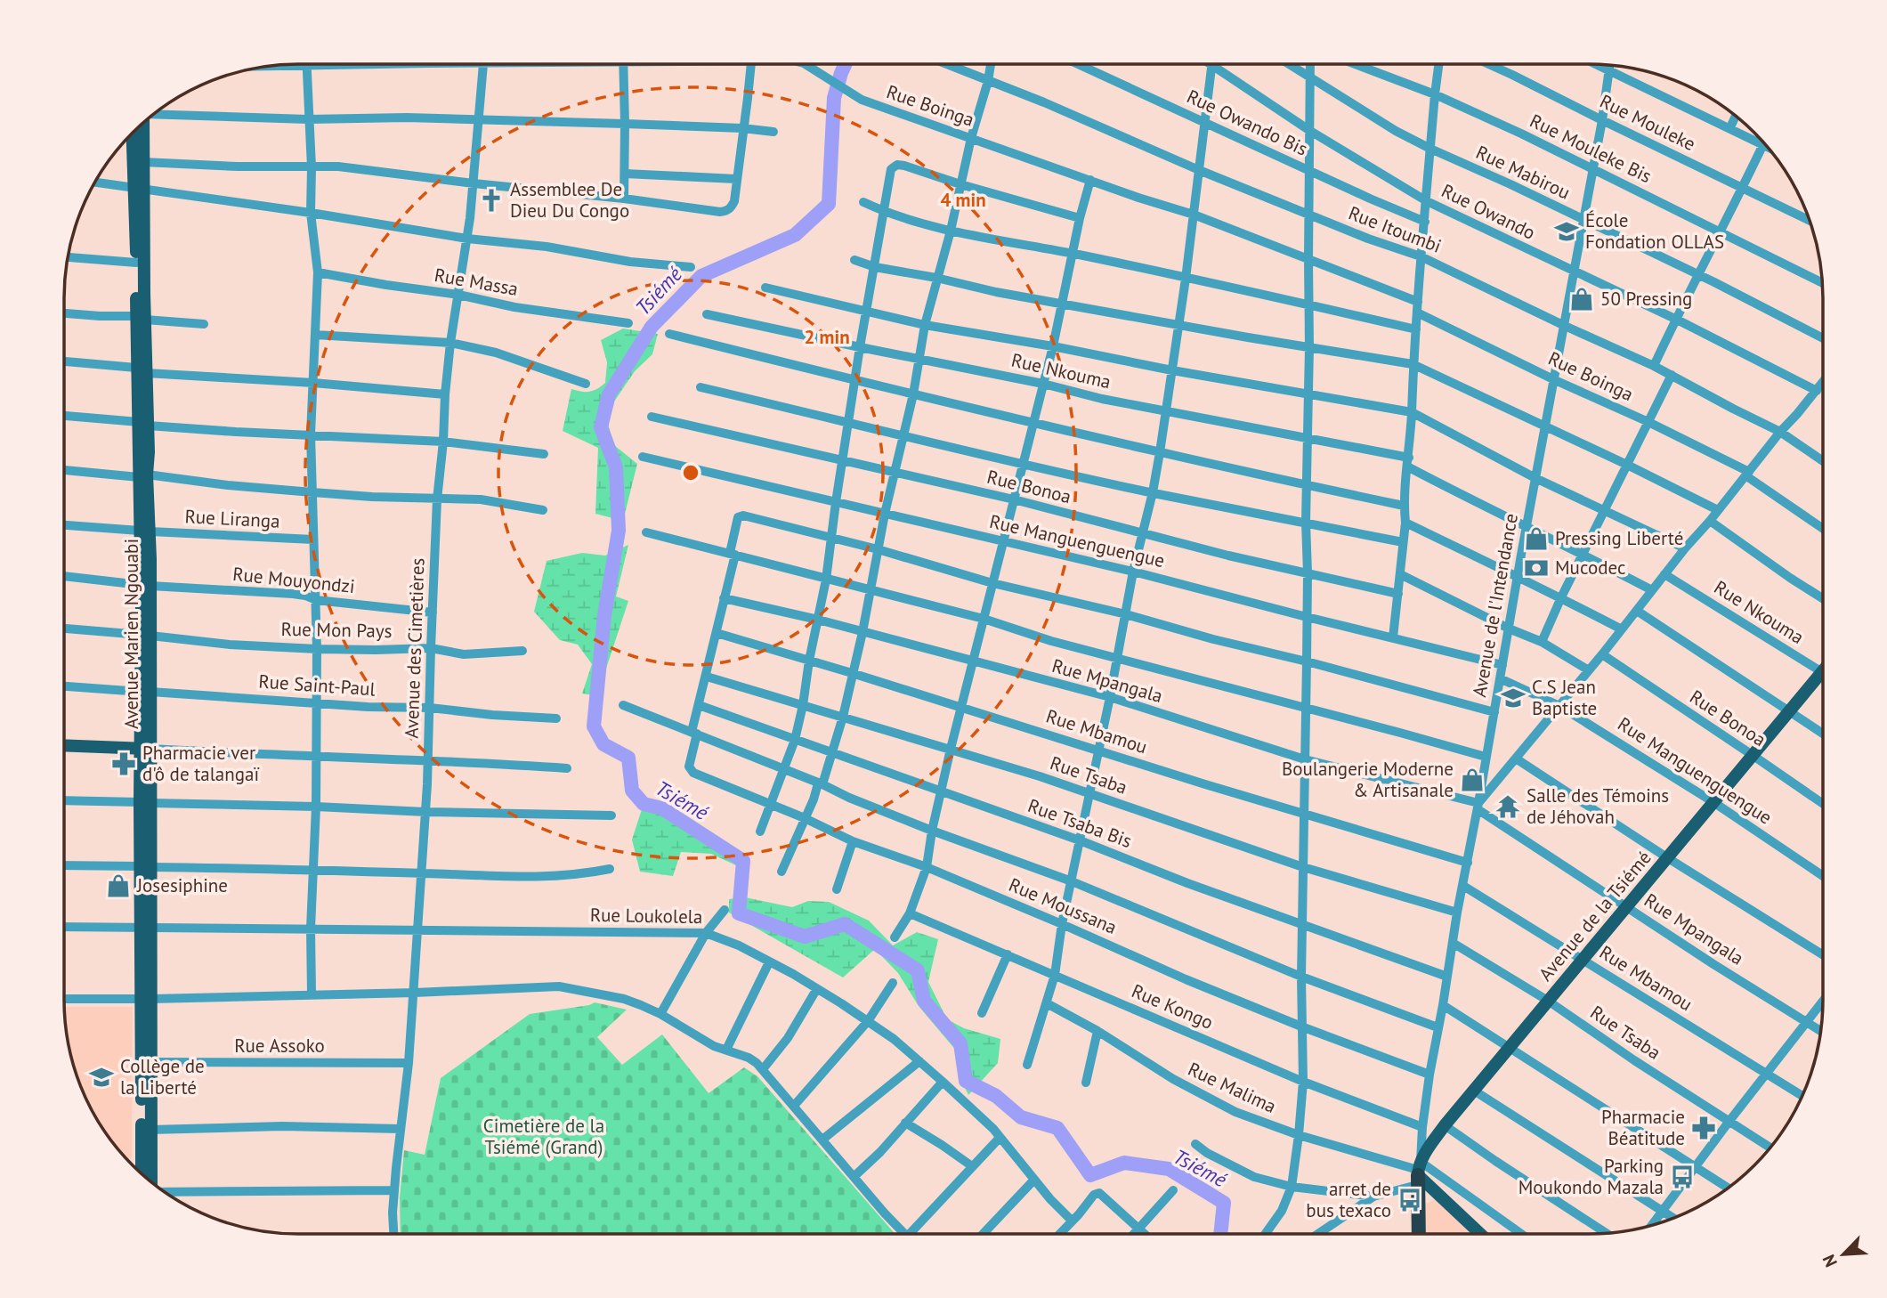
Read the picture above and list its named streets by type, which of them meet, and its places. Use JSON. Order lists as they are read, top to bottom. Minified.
{"streets":{"main road":["Avenue Marien Ngouabi","Avenue de la Tsiémé"],"street":["Rue Boinga","Rue Owando Bis","Rue Mouleke","Rue Mouleke Bis","Rue Mabirou","Rue Owando","Rue Itoumbi","Rue Massa","Rue Nkouma","Rue Bonoa","Rue Liranga","Rue Manguenguengue","Rue Mouyondzi","Avenue de l'Intendance","Rue Mon Pays","Avenue des Cimetières","Rue Mpangala","Rue Saint-Paul","Rue Mbamou","Rue Tsaba","Rue Tsaba Bis","Rue Moussana","Rue Loukolela","Rue Kongo","Rue Assoko","Rue Malima"]},"crossings":[["Rue Boinga","Avenue de l'Intendance"],["Rue Boinga","Avenue des Cimetières"],["Rue Mouleke","Avenue de l'Intendance"],["Rue Mouleke Bis","Avenue de l'Intendance"],["Rue Mabirou","Avenue de l'Intendance"],["Rue Owando","Avenue de l'Intendance"],["Rue Itoumbi","Avenue de l'Intendance"],["Rue Massa","Avenue des Cimetières"],["Rue Nkouma","Avenue de l'Intendance"],["Rue Nkouma","Avenue de la Tsiémé"],["Rue Bonoa","Avenue de la Tsiémé"],["Rue Liranga","Avenue Marien Ngouabi"],["Rue Manguenguengue","Avenue de l'Intendance"],["Rue Manguenguengue","Avenue de la Tsiémé"],["Rue Mouyondzi","Avenue Marien Ngouabi"],["Rue Mouyondzi","Avenue des Cimetières"],["Avenue de l'Intendance","Rue Mpangala"],["Avenue de l'Intendance","Rue Mbamou"],["Avenue de l'Intendance","Rue Tsaba"],["Avenue de l'Intendance","Rue Tsaba Bis"],["Avenue de l'Intendance","Rue Moussana"],["Avenue de l'Intendance","Avenue de la Tsiémé"],["Avenue de l'Intendance","Rue Kongo"],["Avenue de l'Intendance","Rue Malima"],["Rue Mon Pays","Avenue Marien Ngouabi"],["Rue Mon Pays","Avenue des Cimetières"],["Avenue Marien Ngouabi","Rue Saint-Paul"],["Avenue Marien Ngouabi","Rue Loukolela"],["Avenue Marien Ngouabi","Rue Assoko"],["Avenue des Cimetières","Rue Saint-Paul"],["Avenue des Cimetières","Rue Loukolela"],["Avenue des Cimetières","Rue Assoko"],["Rue Mpangala","Avenue de la Tsiémé"],["Rue Mbamou","Avenue de la Tsiémé"],["Rue Tsaba","Avenue de la Tsiémé"],["Avenue de la Tsiémé","Rue Malima"]],"water":["Tsiémé"],"parks":["Cimetière de la Tsiémé (Grand)"],"places":{"church":["Assemblee De Dieu Du Congo"],"school or university":["École Fondation OLLAS","C.S Jean Baptiste","Collège de la Liberté"],"shop":["50 Pressing","Pressing Liberté","Boulangerie Moderne & Artisanale","Josesiphine"],"bank":["Mucodec"],"pharmacy":["Pharmacie ver d'ô de talangaï","Pharmacie Béatitude"],"temple":["Salle des Témoins de Jéhovah"],"bus stop":["Parking Moukondo Mazala","arret de bus texaco"]},"north":"bottom left","rings":["4 min","2 min"]}
